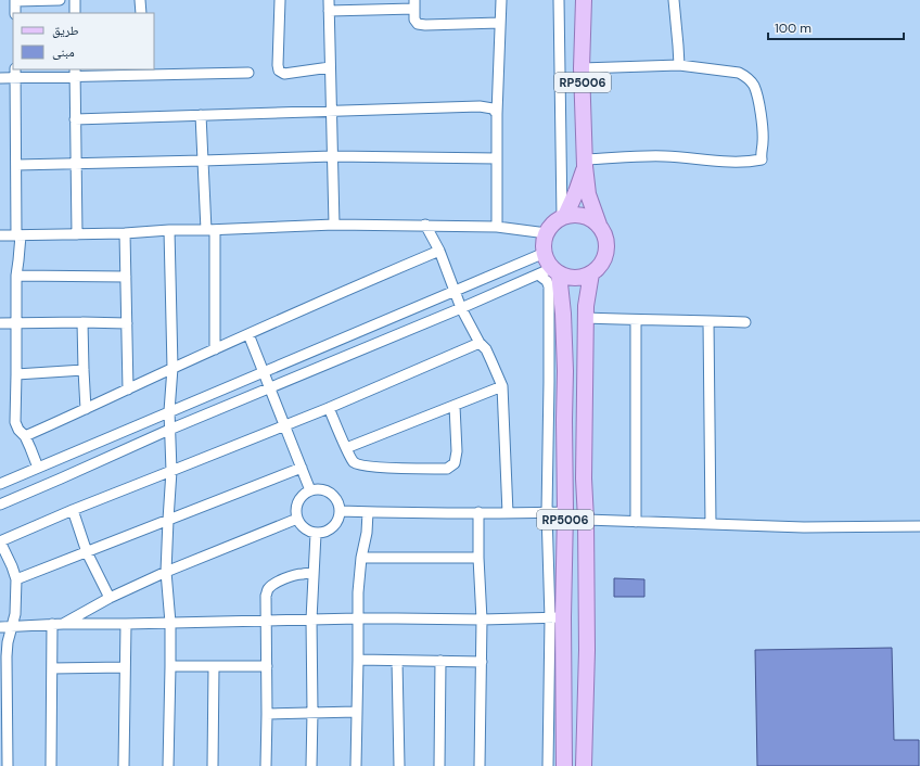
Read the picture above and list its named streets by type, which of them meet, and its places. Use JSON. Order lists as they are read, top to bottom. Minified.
{"streets":{"main road":["RP5006"]},"legend":["طريق","مبنى"],"scale_bar":"100 m"}
